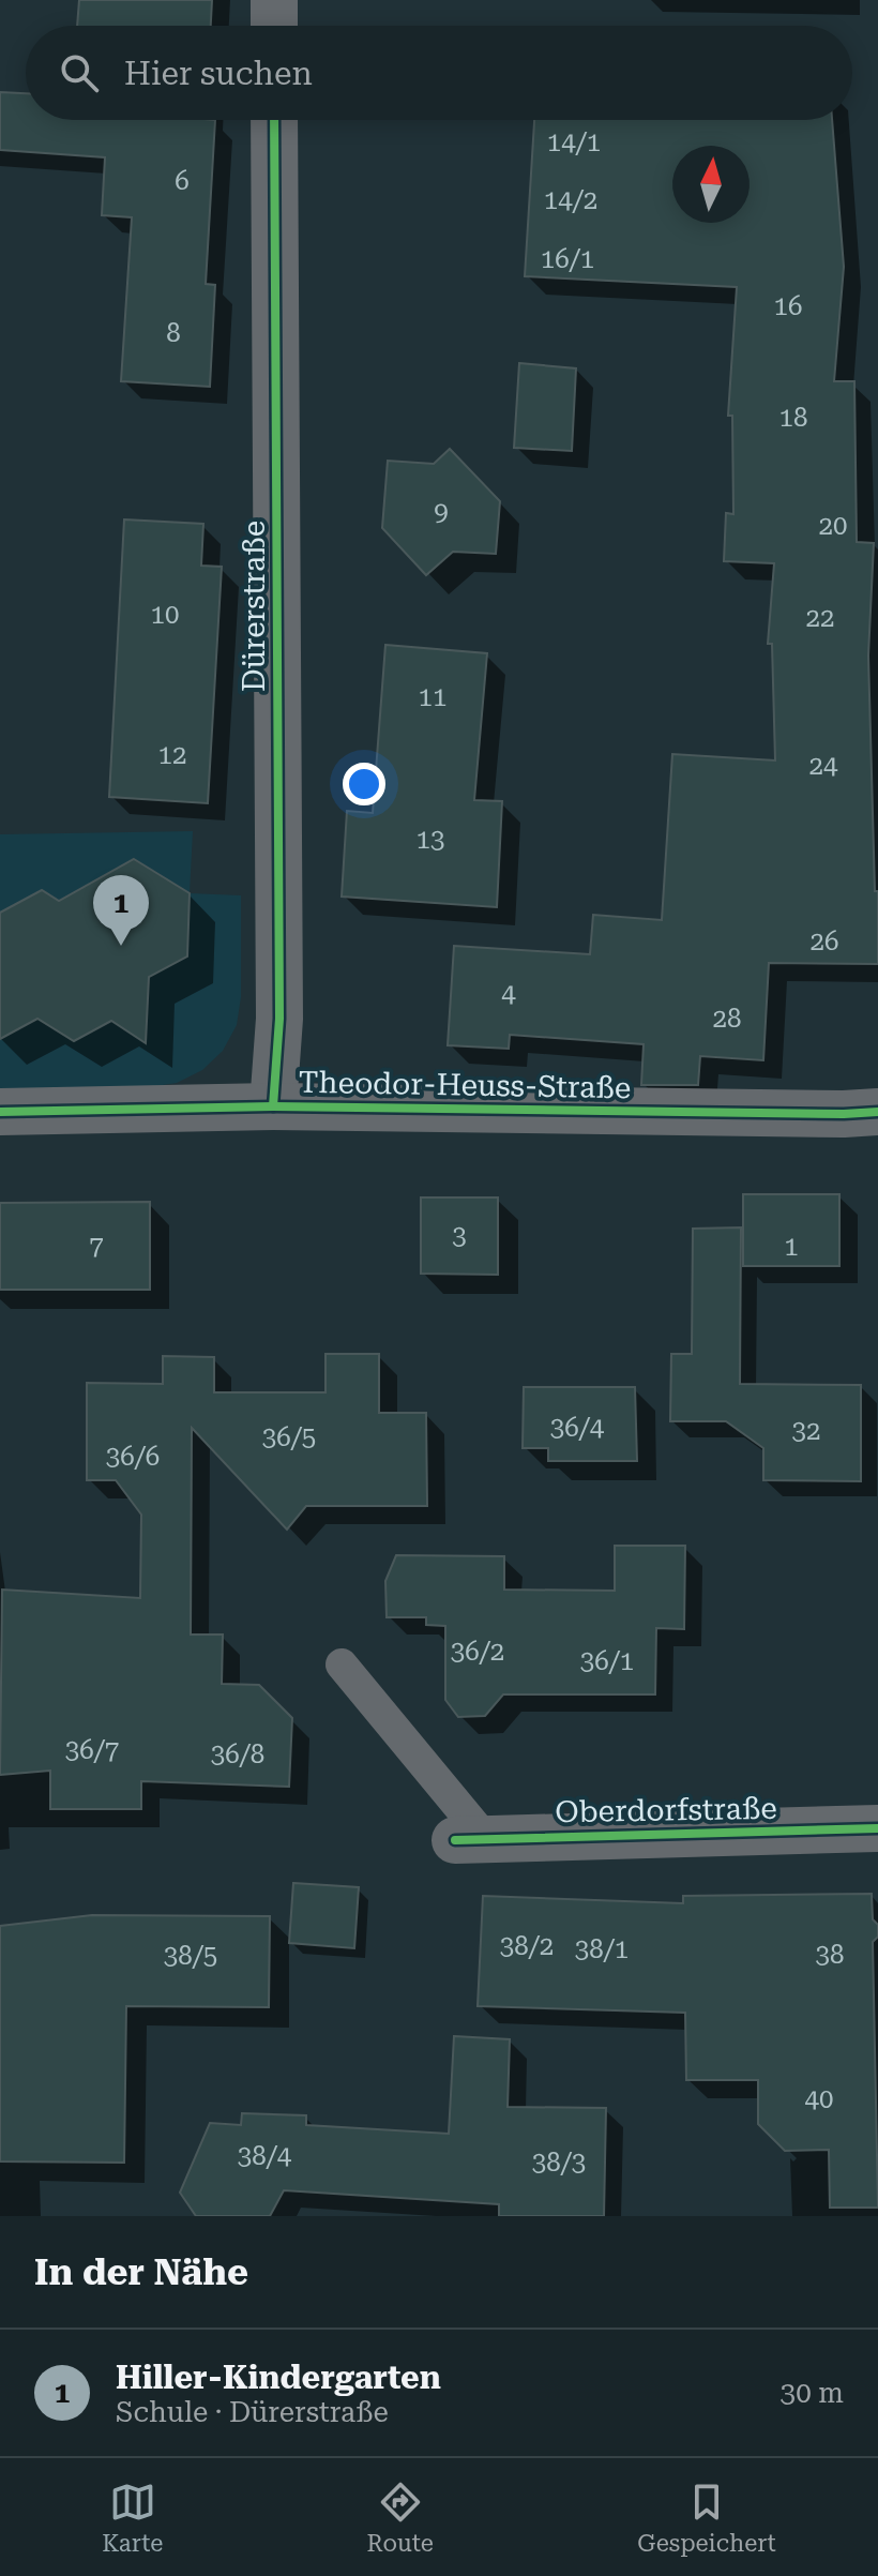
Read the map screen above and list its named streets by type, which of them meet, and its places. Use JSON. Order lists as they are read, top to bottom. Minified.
{"streets":{"street":["Dürerstraße","Theodor-Heuss-Straße","Oberdorfstraße"]},"crossings":[["Dürerstraße","Theodor-Heuss-Straße"]],"house_numbers":["14/1","6","14/2","16/1","16","8","18","9","20","10","22","11","12","24","13","26","4","28","3","7","1","36/4","32","36/5","36/6","36/2","36/1","36/7","36/8","38/2","38/1","38","38/5","40","38/4","38/3"],"north":"top","page":{"search":"Hier suchen","pins":"1","heading":"In der Nähe","list":[{"mark":"1","name":"Hiller-Kindergarten","note":"Schule · Dürerstraße","value":"30 m"}],"nav":["Karte","Route","Gespeichert"]}}
